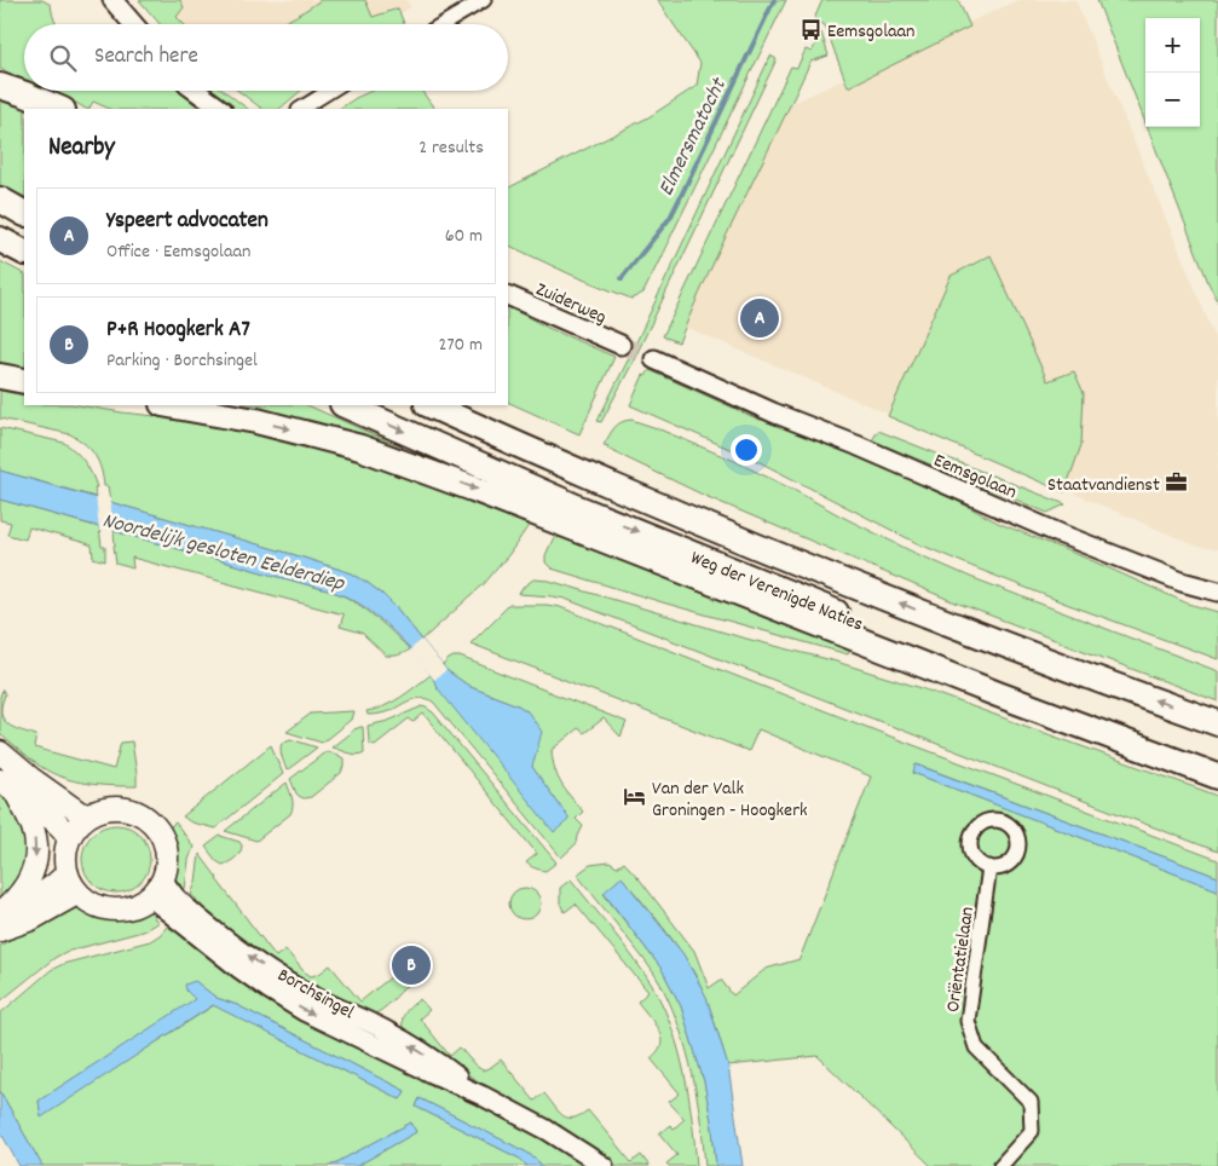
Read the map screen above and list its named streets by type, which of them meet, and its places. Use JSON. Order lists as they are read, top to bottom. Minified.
{"streets":{"highway":["Weg der Verenigde Naties"],"main road":["Zuiderweg","Eemsgolaan","Borchsingel"],"street":["Oriëntatielaan"]},"water":["Elmersmatocht","Noordelijk gesloten Eelderdiep"],"places":{"bus stop":["Eemsgolaan"],"office":["Staatvandienst"],"hotel":["Van der Valk Groningen - Hoogkerk"]},"page":{"map_buttons":["+","−"],"search":"Search here","heading":["Nearby","2 results"],"list":[{"mark":"A","name":"Yspeert advocaten","note":"Office · Eemsgolaan","value":"60 m"},{"mark":"B","name":"P+R Hoogkerk A7","note":"Parking · Borchsingel","value":"270 m"}],"pins":["A","B"]}}
